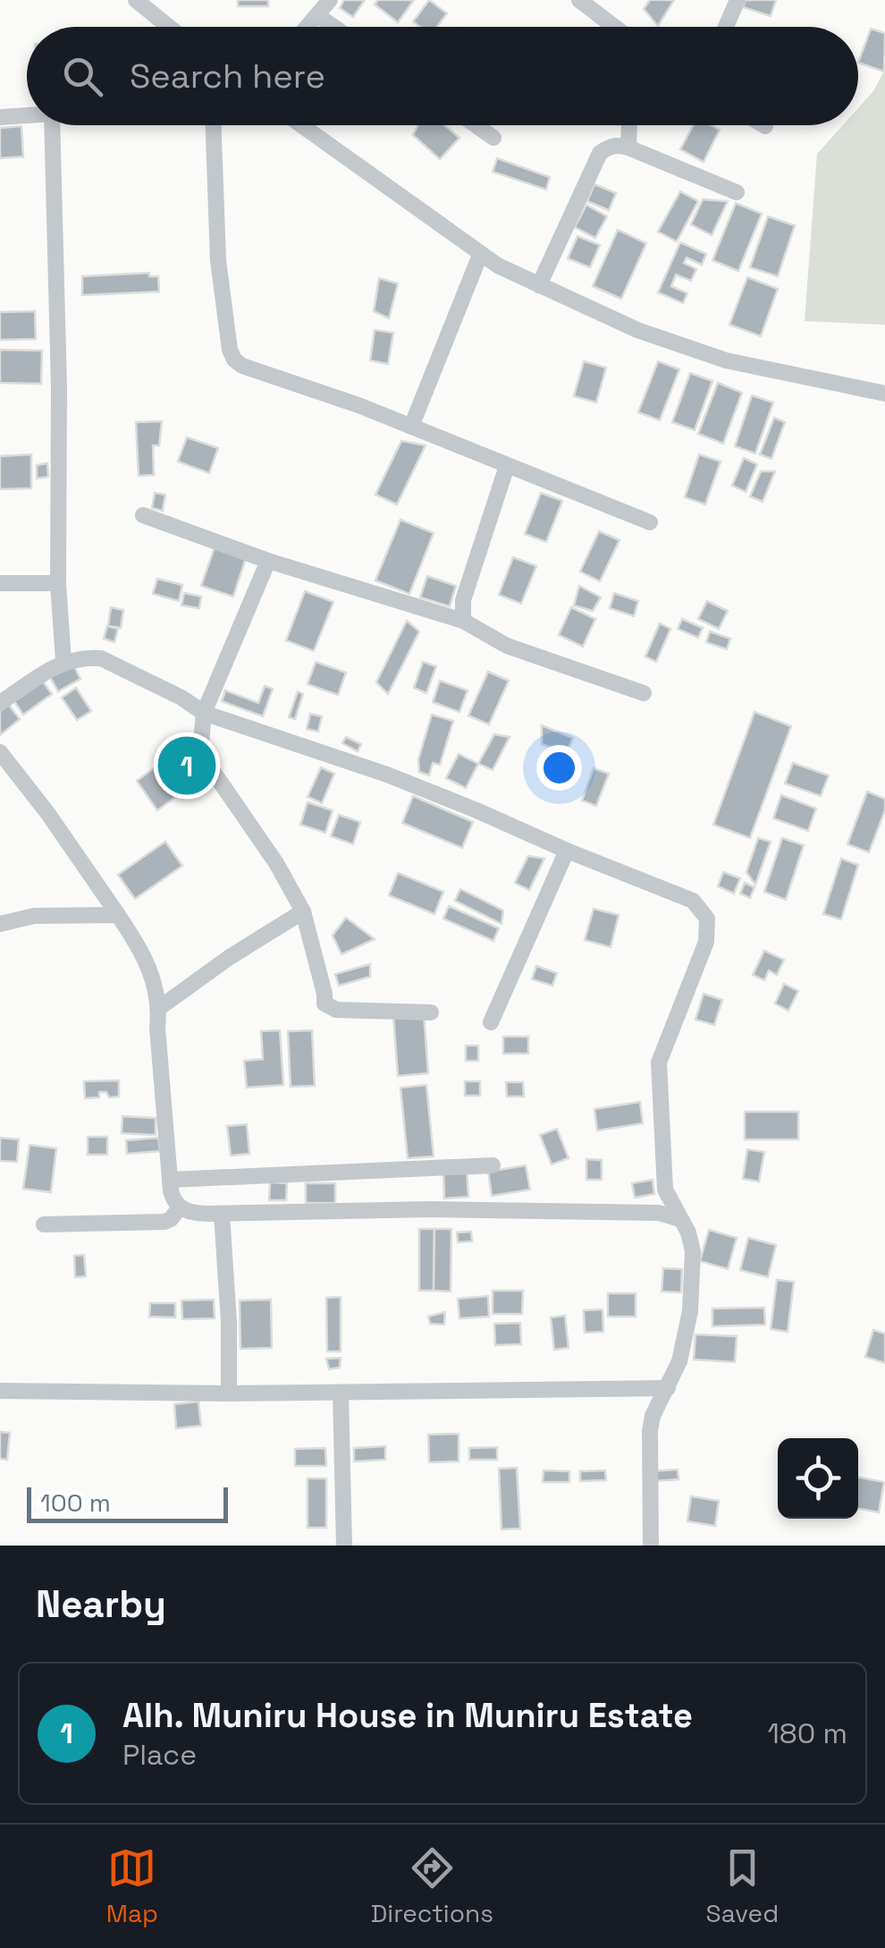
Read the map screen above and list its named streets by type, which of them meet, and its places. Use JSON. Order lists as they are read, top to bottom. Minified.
{"scale_bar":"100 m","page":{"search":"Search here","pins":"1","scale":"100 m","heading":"Nearby","list":[{"mark":"1","name":"Alh. Muniru House in Muniru Estate","note":"Place","value":"180 m"}],"nav":["Map","Directions","Saved"]}}
